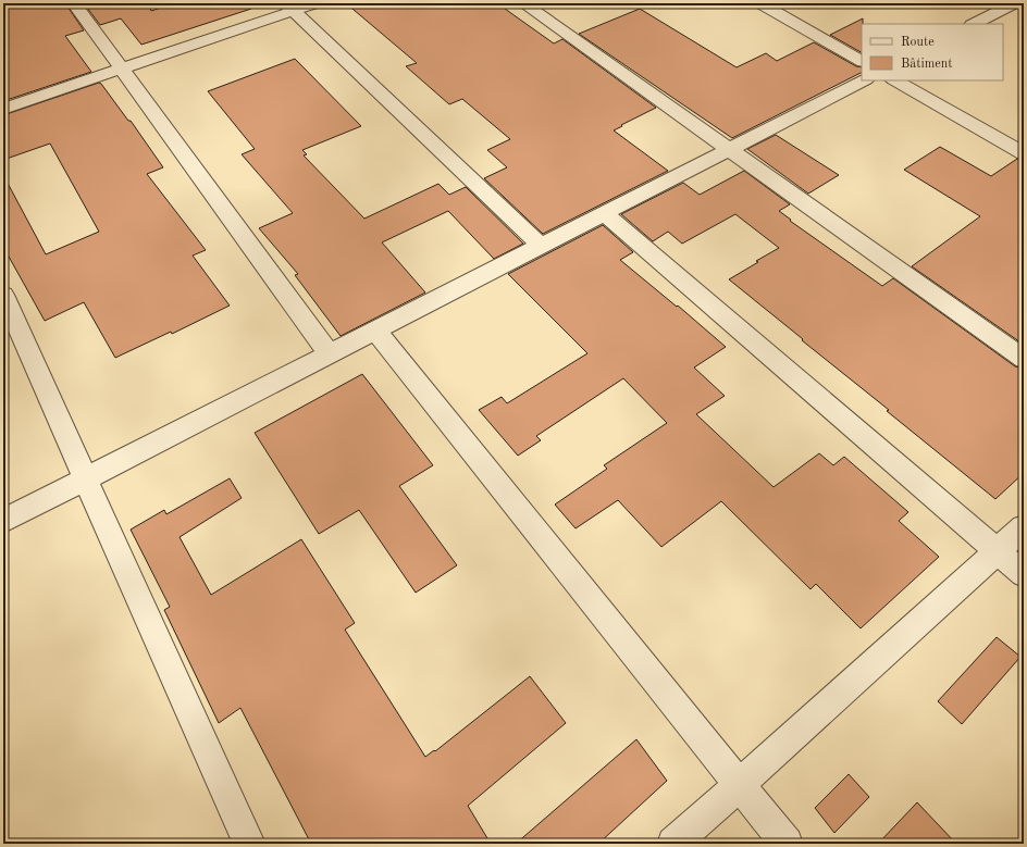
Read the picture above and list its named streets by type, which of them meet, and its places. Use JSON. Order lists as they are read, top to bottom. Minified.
{"legend":["Route","Bâtiment"]}
